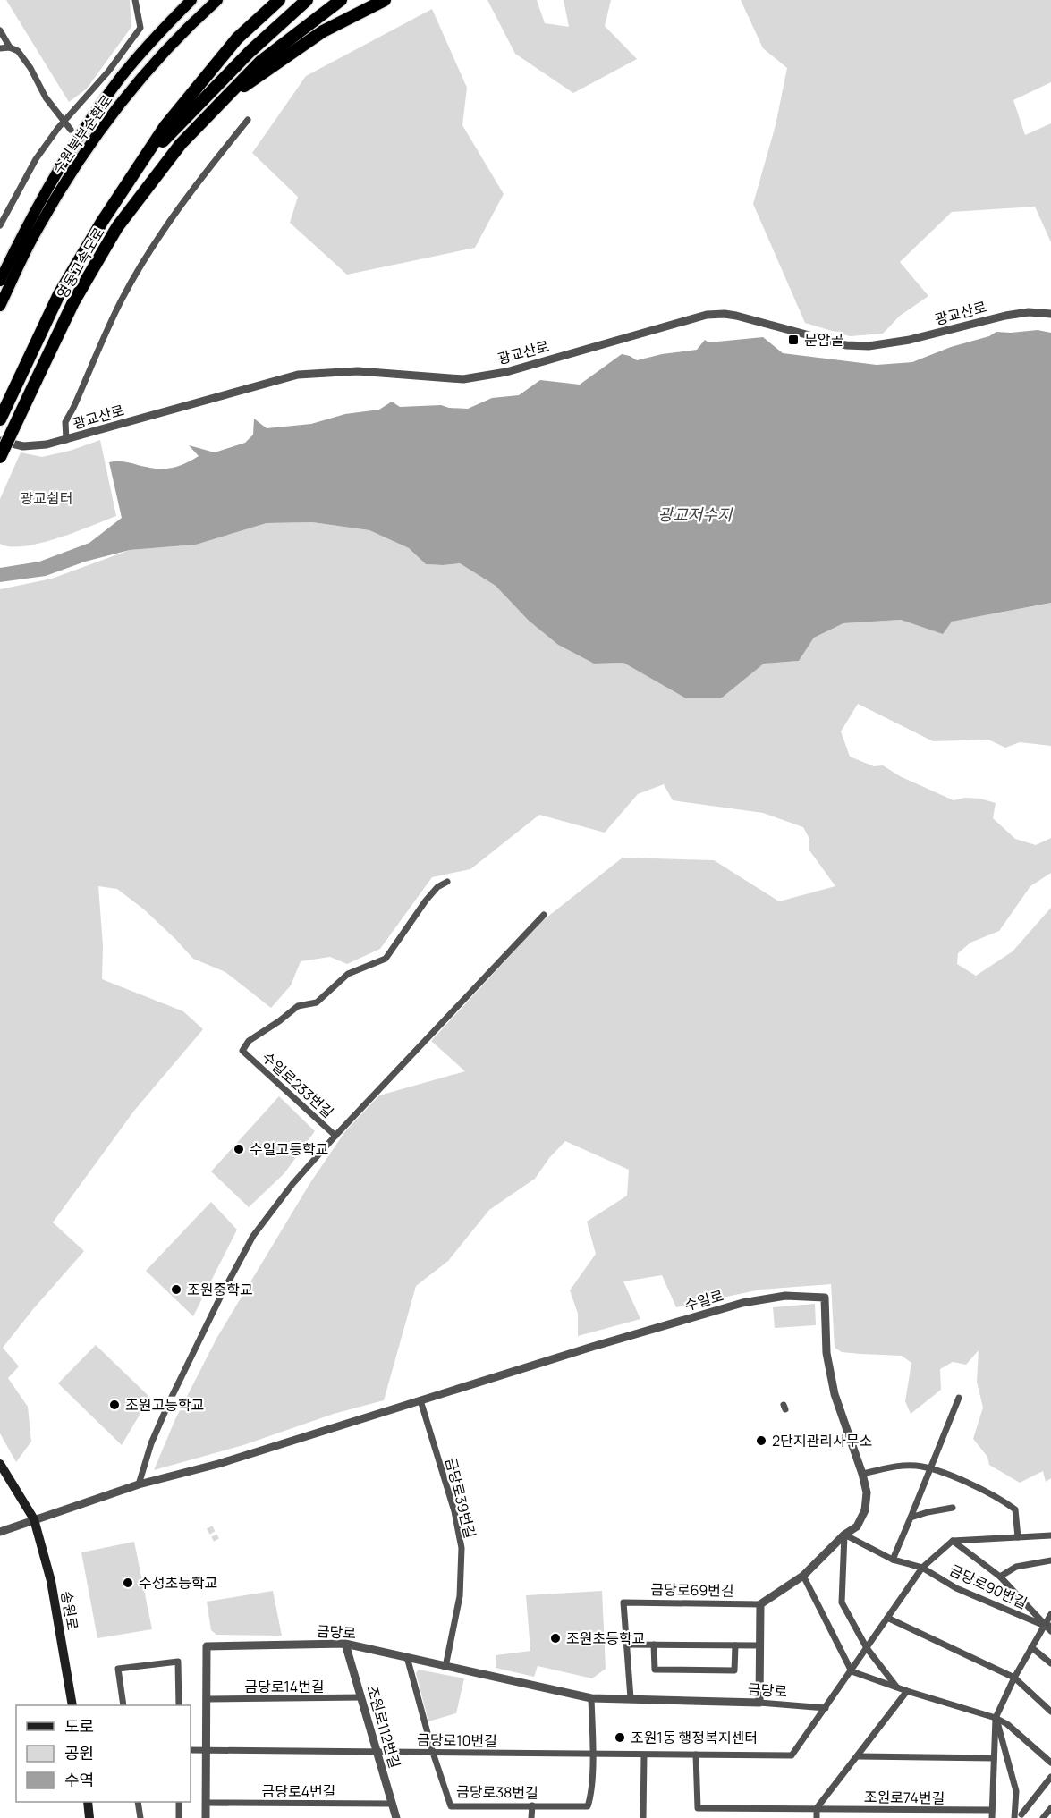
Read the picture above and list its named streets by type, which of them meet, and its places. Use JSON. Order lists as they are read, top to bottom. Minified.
{"streets":{"highway":["수원북부순환로","영동고속도로"],"main road":["송원로"],"street":["광교산로","수일로233번길","수일로","금당로39번길","금당로90번길","금당로69번길","금당로","금당로14번길","조원로112번길","금당로10번길","금당로4번길","금당로38번길","조원로74번길"]},"crossings":[["수일로","금당로39번길"],["금당로39번길","금당로"],["금당로","금당로14번길"],["금당로","조원로112번길"],["금당로","금당로10번길"],["금당로","금당로4번길"],["금당로","금당로38번길"],["금당로14번길","조원로112번길"],["조원로112번길","금당로10번길"],["조원로112번길","금당로4번길"],["금당로10번길","금당로38번길"],["금당로10번길","조원로74번길"]],"water":["광교저수지"],"parks":["광교쉼터"],"places":{"transit":["문암골"],"other":["수일고등학교","조원중학교","조원고등학교","2단지관리사무소","수성초등학교","조원초등학교","조원1동 행정복지센터"]},"legend":["도로","공원","수역"]}
